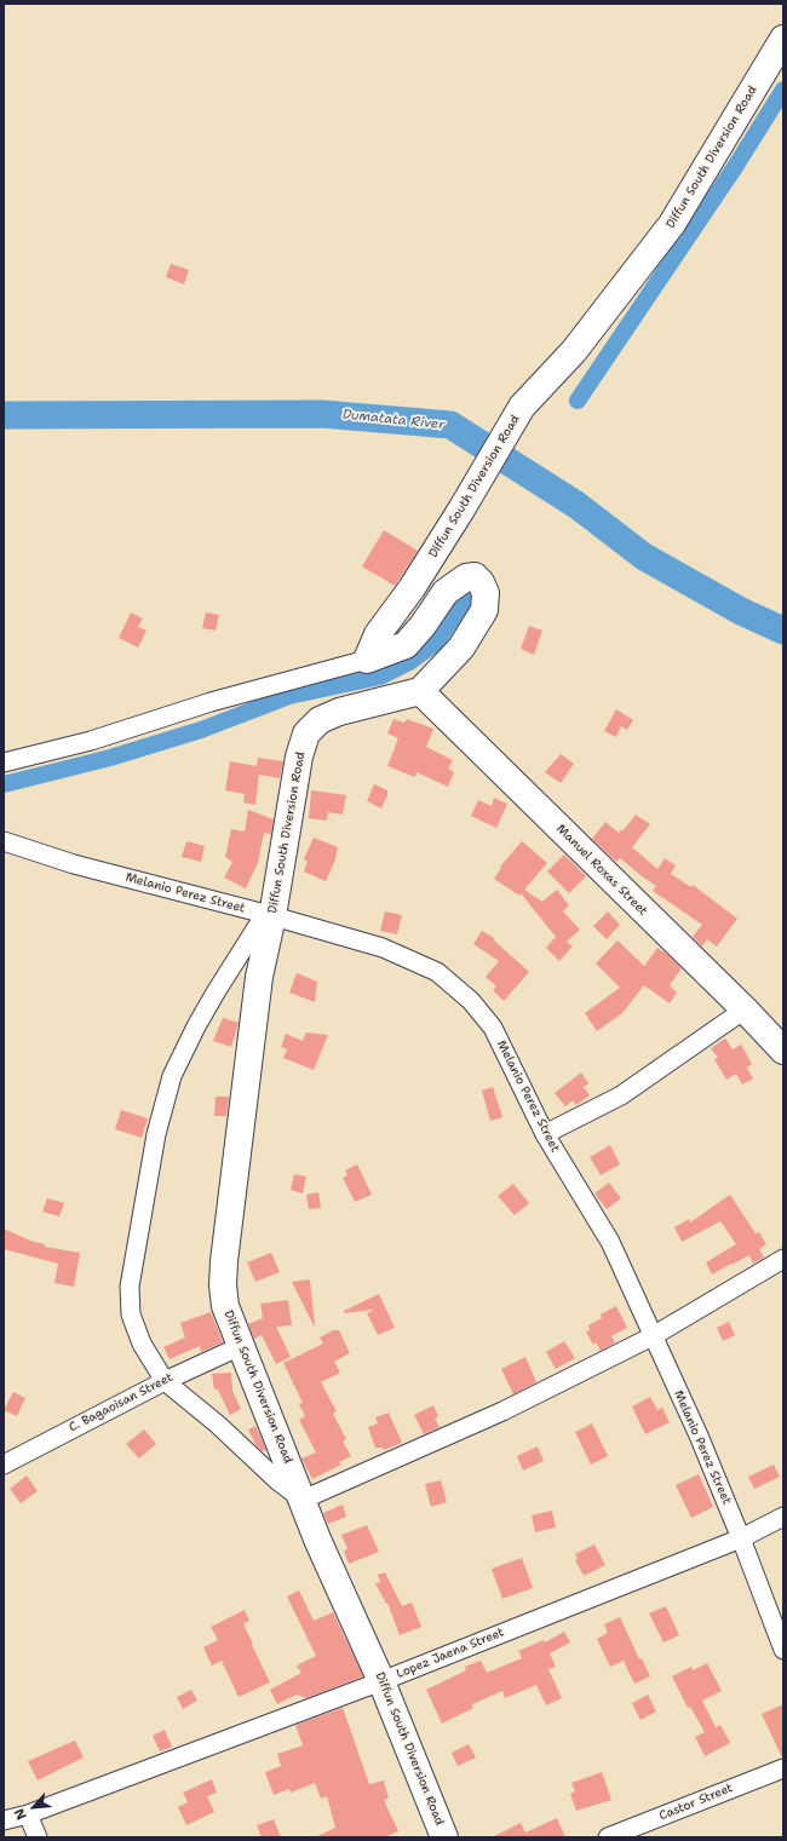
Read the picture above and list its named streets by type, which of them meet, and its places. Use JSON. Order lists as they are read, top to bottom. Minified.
{"streets":{"street":["Diffun South Diversion Road","Manuel Roxas Street","Melanio Perez Street","C. Bagaoisan Street","Lopez Jaena Street","Castor Street"]},"crossings":[["Diffun South Diversion Road","Manuel Roxas Street"],["Diffun South Diversion Road","Melanio Perez Street"],["Diffun South Diversion Road","C. Bagaoisan Street"],["Diffun South Diversion Road","Lopez Jaena Street"],["Melanio Perez Street","Lopez Jaena Street"]],"water":["Dumatata River"],"north":"bottom left"}
